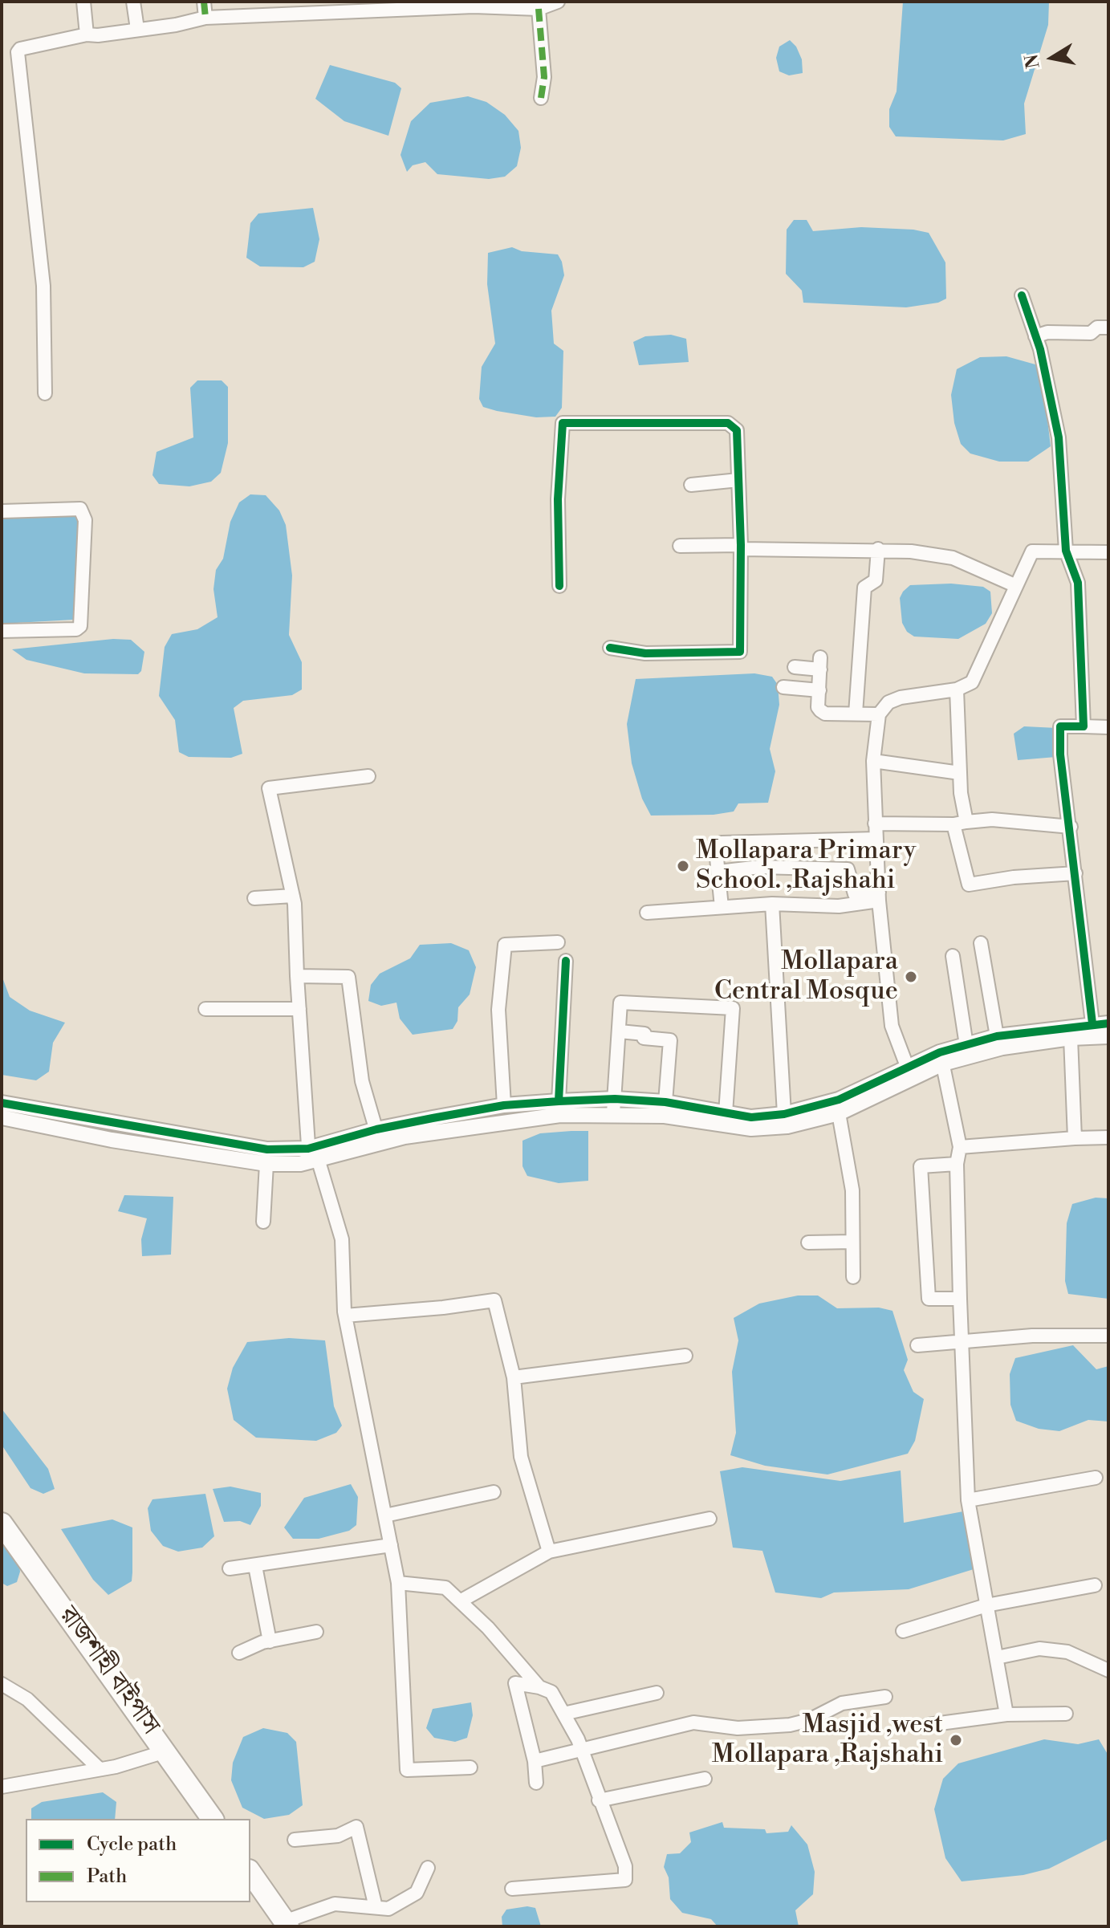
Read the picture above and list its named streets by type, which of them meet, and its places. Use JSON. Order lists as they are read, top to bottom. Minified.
{"streets":{"highway":["রাজশাহী বাইপাস"]},"places":["Mollapara Primary School. ,Rajshahi","Mollapara Central Mosque","Masjid ,west Mollapara ,Rajshahi"],"legend":["Cycle path","Path"],"north":"left"}
